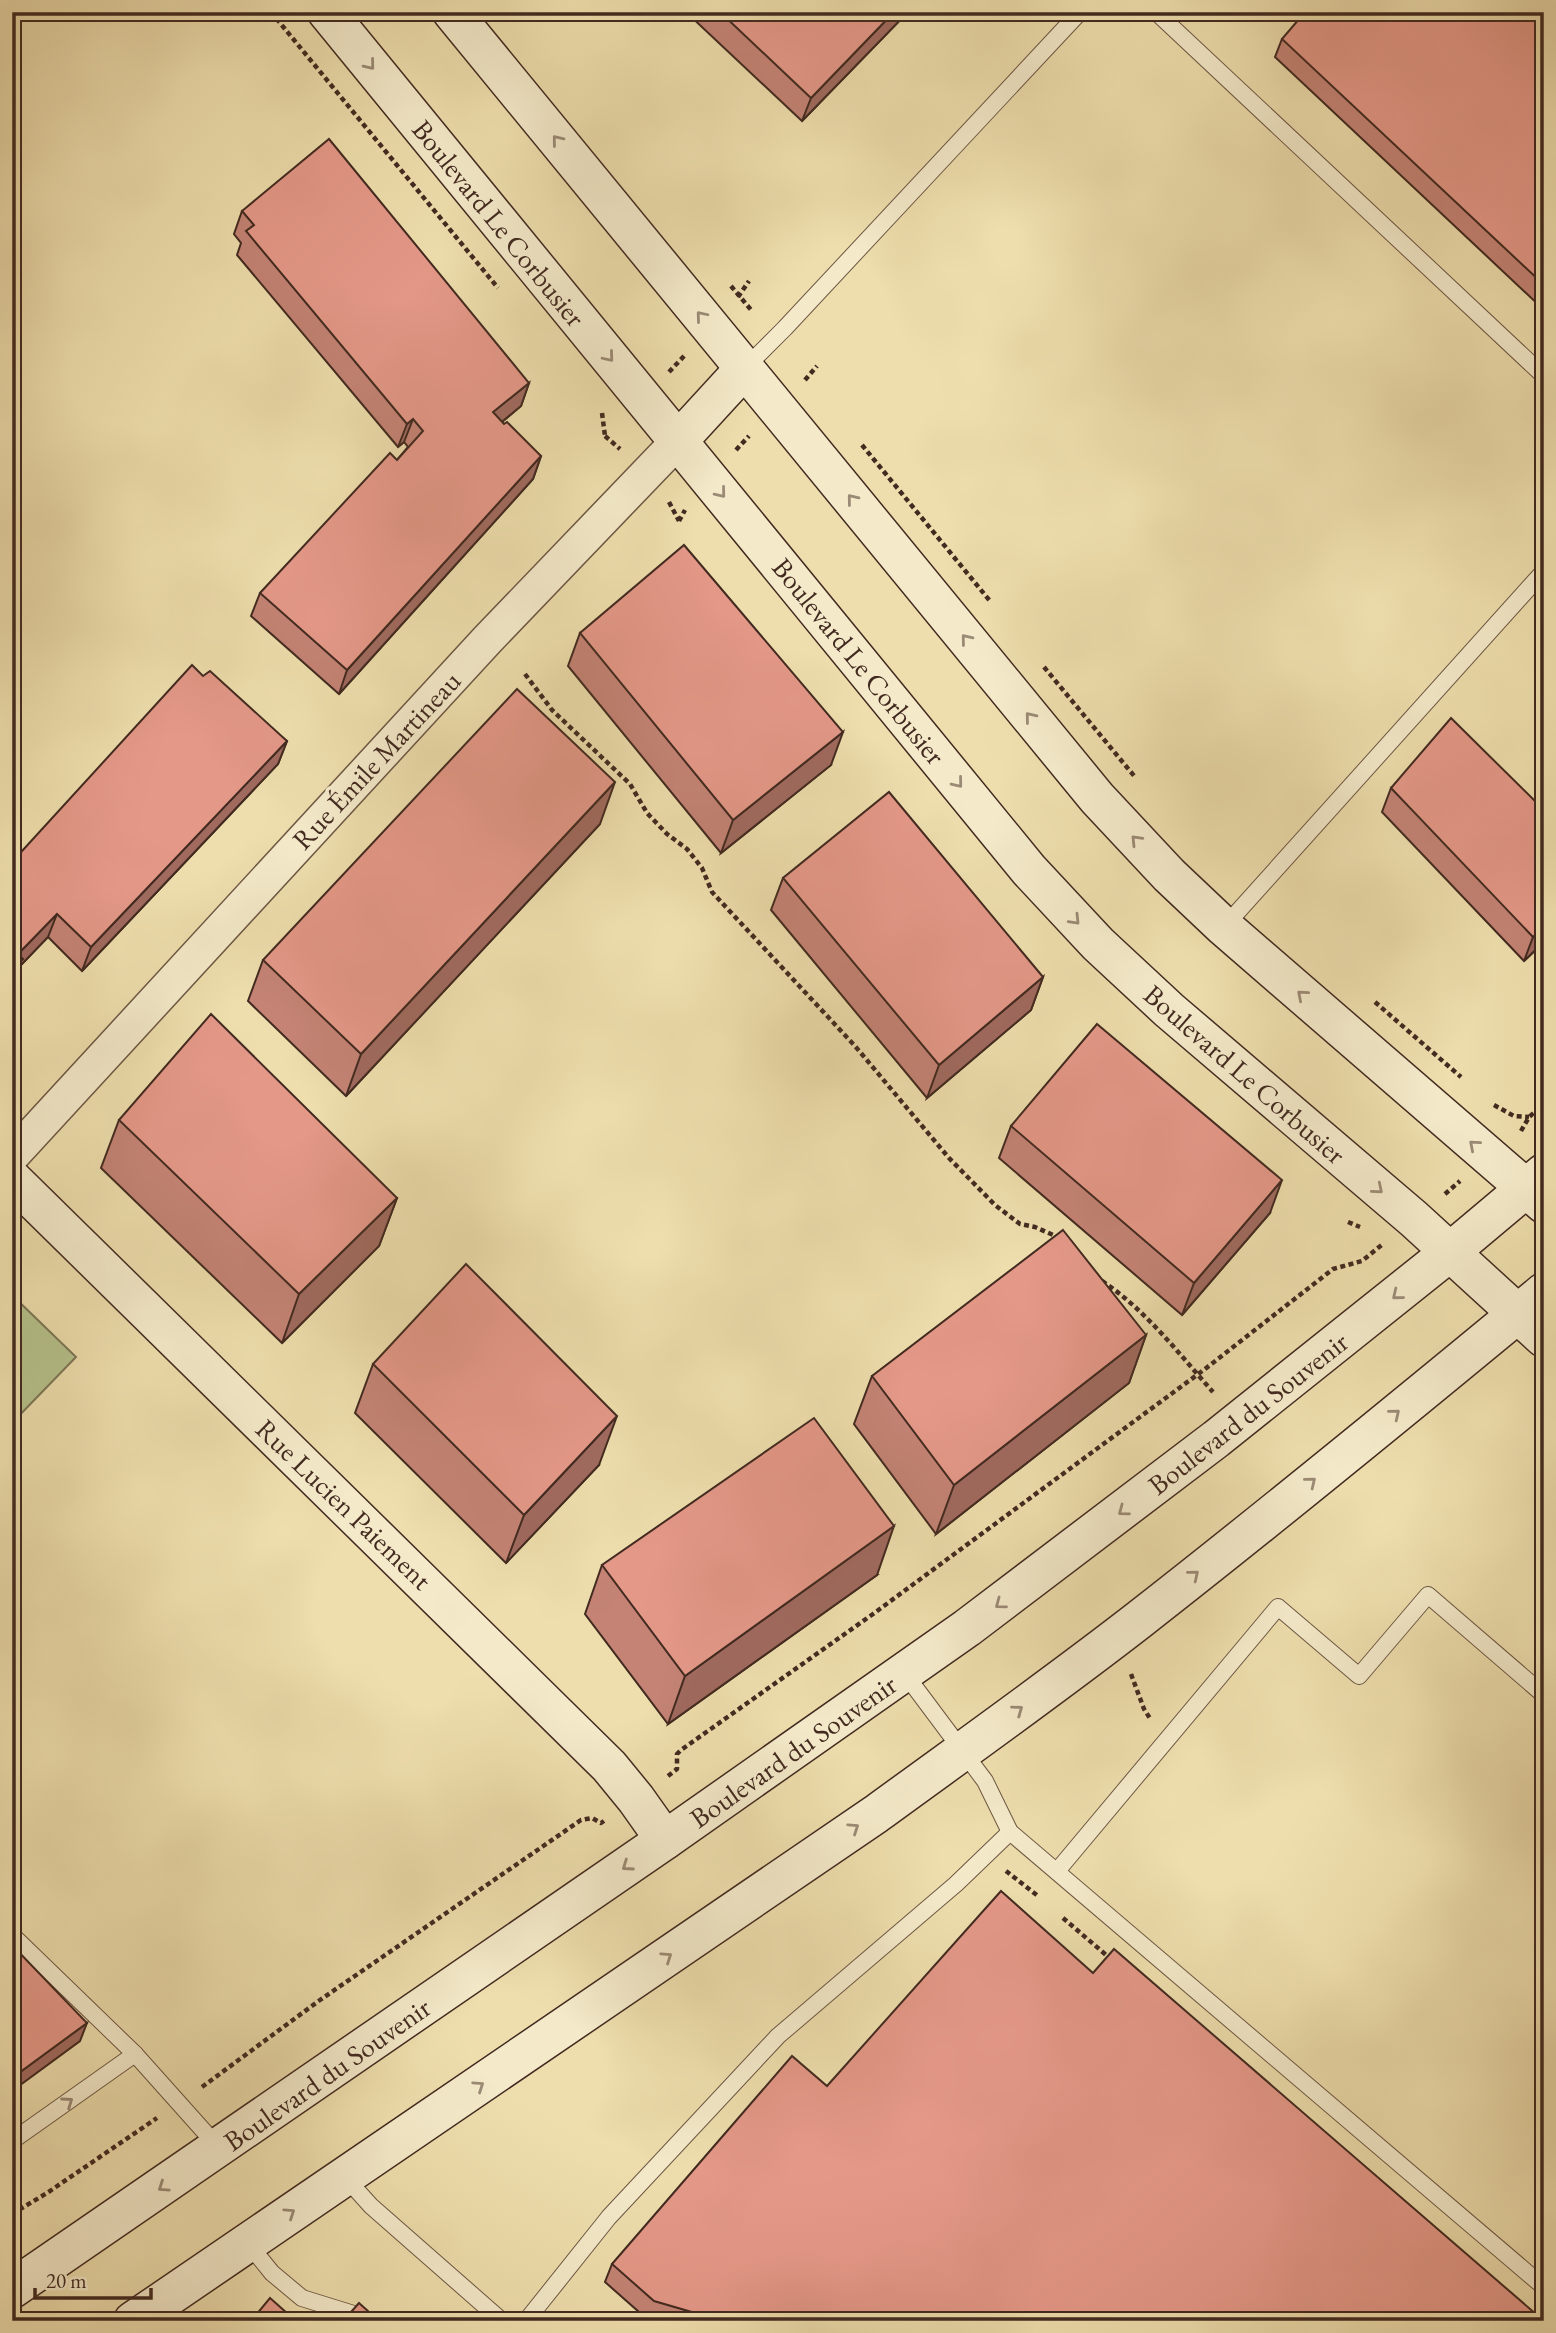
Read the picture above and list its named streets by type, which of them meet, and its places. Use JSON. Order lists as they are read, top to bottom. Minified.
{"streets":{"street":["Boulevard Le Corbusier","Rue Émile Martineau","Boulevard du Souvenir","Rue Lucien Paiement"]},"crossings":[["Boulevard Le Corbusier","Rue Émile Martineau"],["Boulevard Le Corbusier","Boulevard du Souvenir"],["Boulevard du Souvenir","Rue Lucien Paiement"]],"scale_bar":"20 m"}
